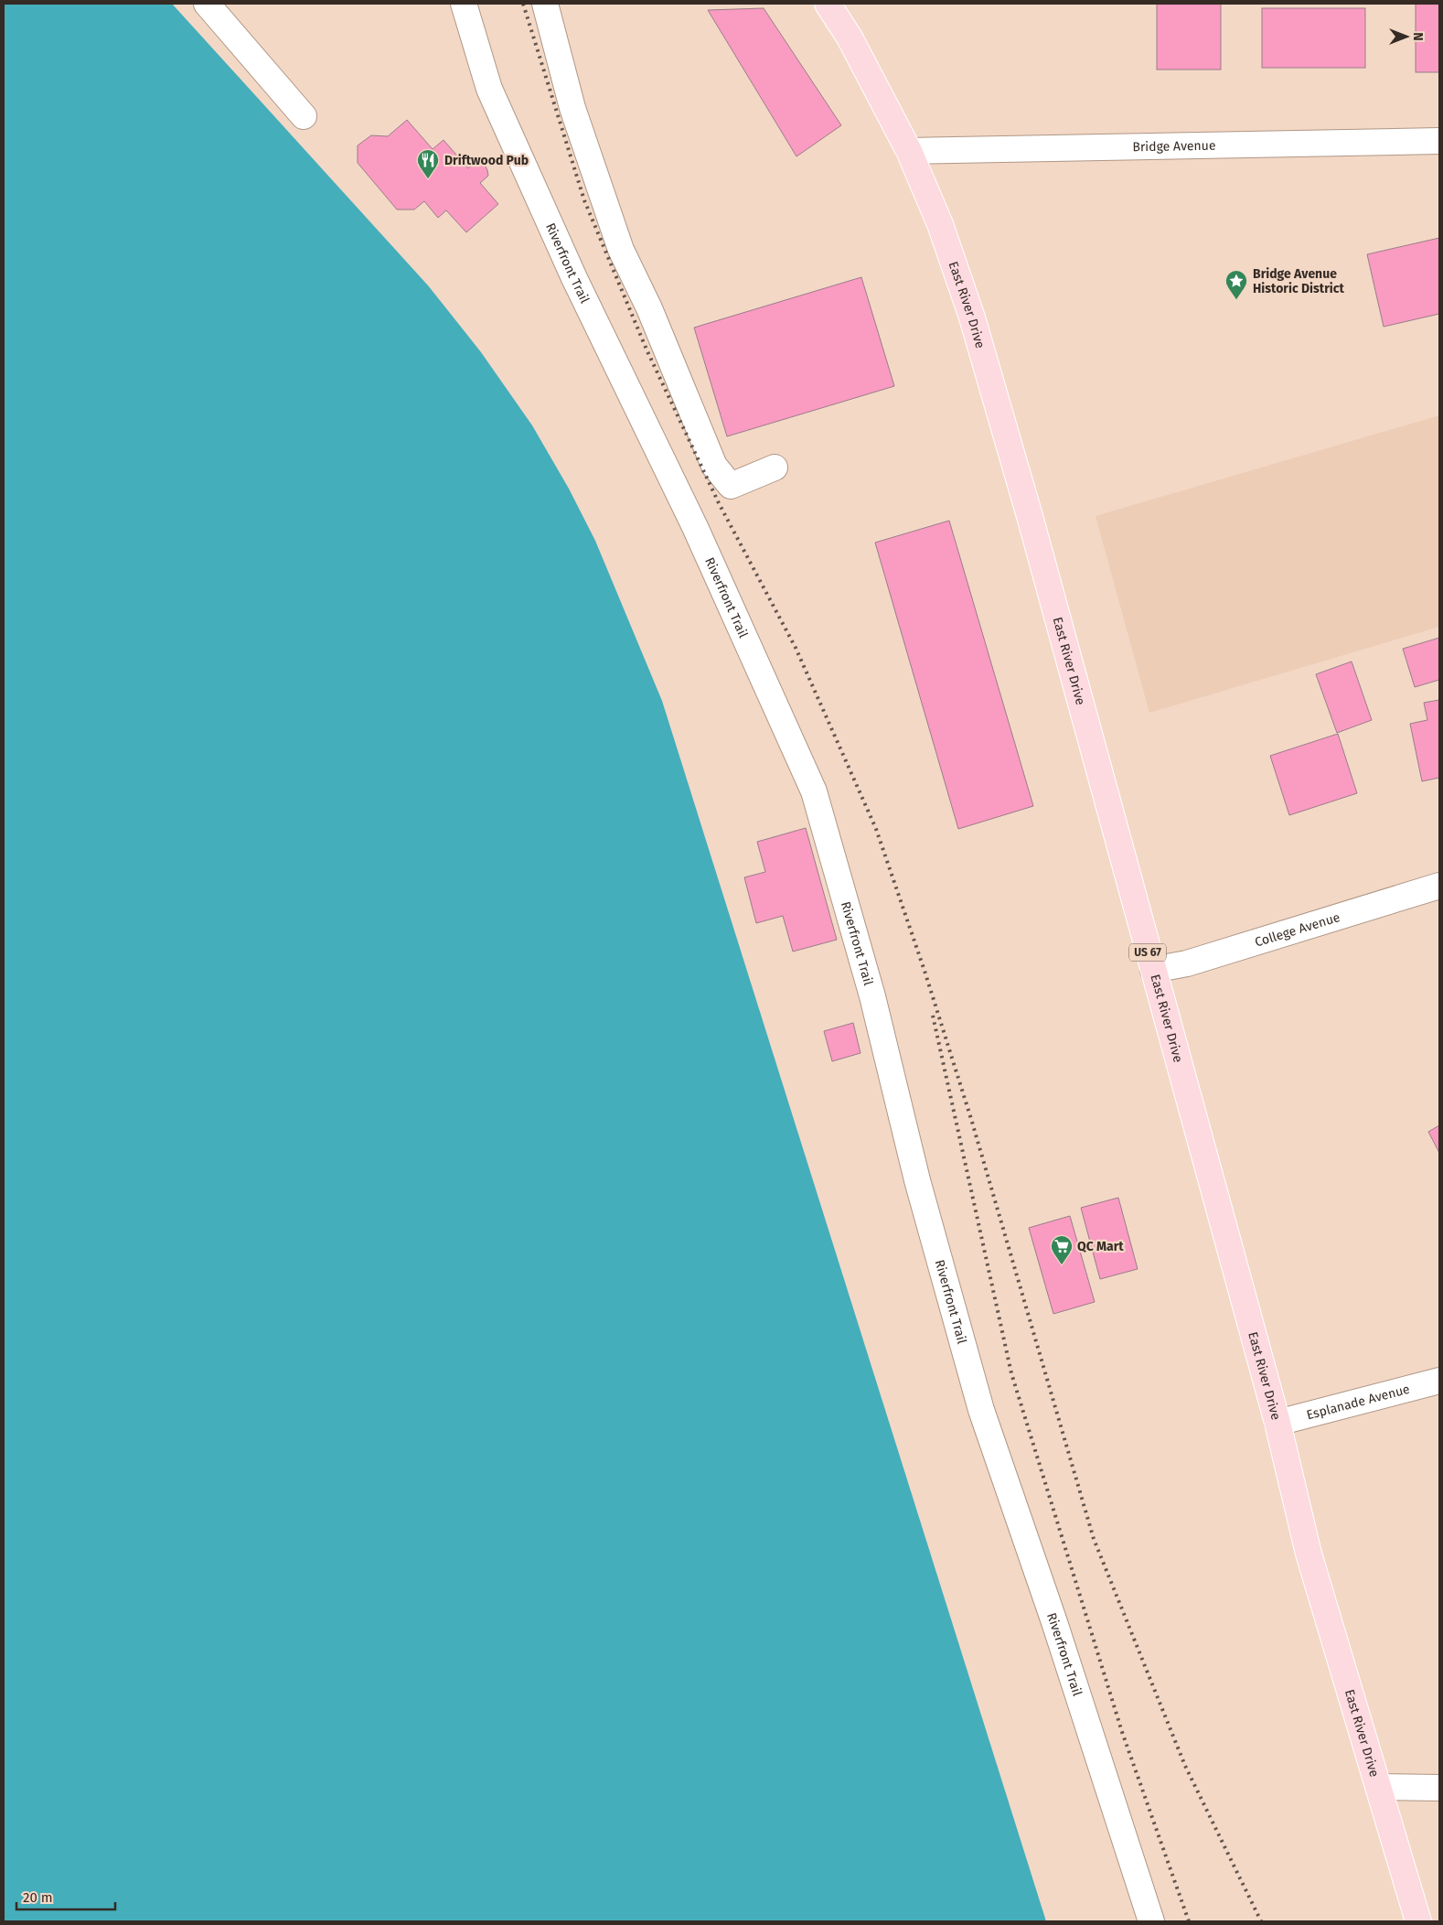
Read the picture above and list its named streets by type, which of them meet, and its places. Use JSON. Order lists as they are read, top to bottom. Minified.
{"streets":{"main road":["East River Drive","US 67"],"street":["Bridge Avenue","Riverfront Trail","College Avenue","Esplanade Avenue"]},"crossings":[["Bridge Avenue","East River Drive"],["East River Drive","College Avenue"],["East River Drive","Esplanade Avenue"]],"places":{"restaurant":["Driftwood Pub"],"place":["Bridge Avenue Historic District"],"supermarket":["QC Mart"]},"scale_bar":"20 m","north":"right"}
